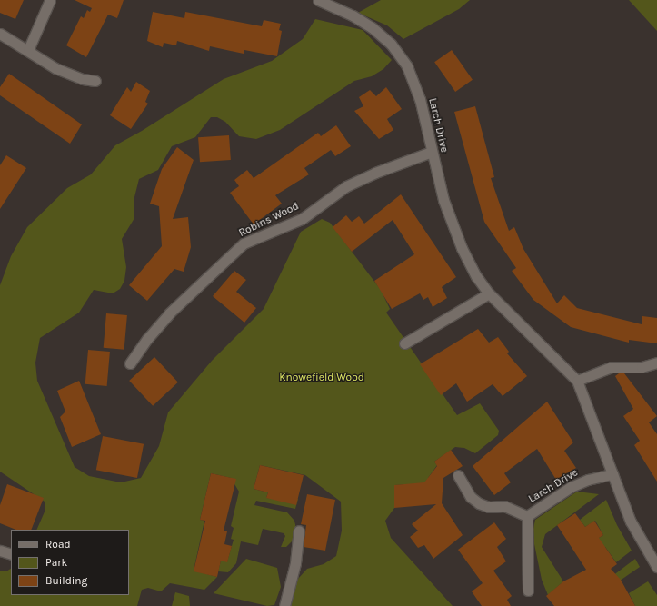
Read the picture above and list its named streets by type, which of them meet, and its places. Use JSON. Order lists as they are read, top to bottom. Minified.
{"streets":{"street":["Larch Drive","Robins Wood"]},"crossings":[["Larch Drive","Robins Wood"]],"parks":["Knowefield Wood"],"legend":["Road","Park","Building"]}
